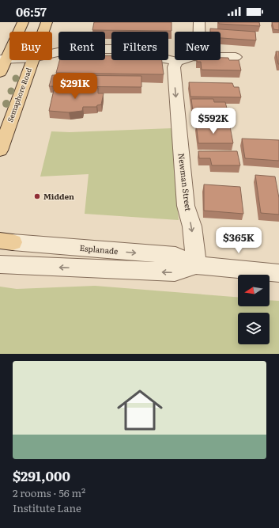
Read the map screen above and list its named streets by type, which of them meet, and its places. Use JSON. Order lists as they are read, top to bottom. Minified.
{"streets":{"main road":["Semaphore Road"],"street":["Newman Street","Esplanade"]},"crossings":[["Newman Street","Esplanade"]],"one_way":["Newman Street"],"places":["Midden"],"north":"left","page":{"status":"06:57","chip":["Buy","Rent","Filters","New"],"price":["$291K","$592K","$365K"],"list":[{"name":"$291,000","note":"2 rooms · 56 m² · Institute Lane"}]}}
